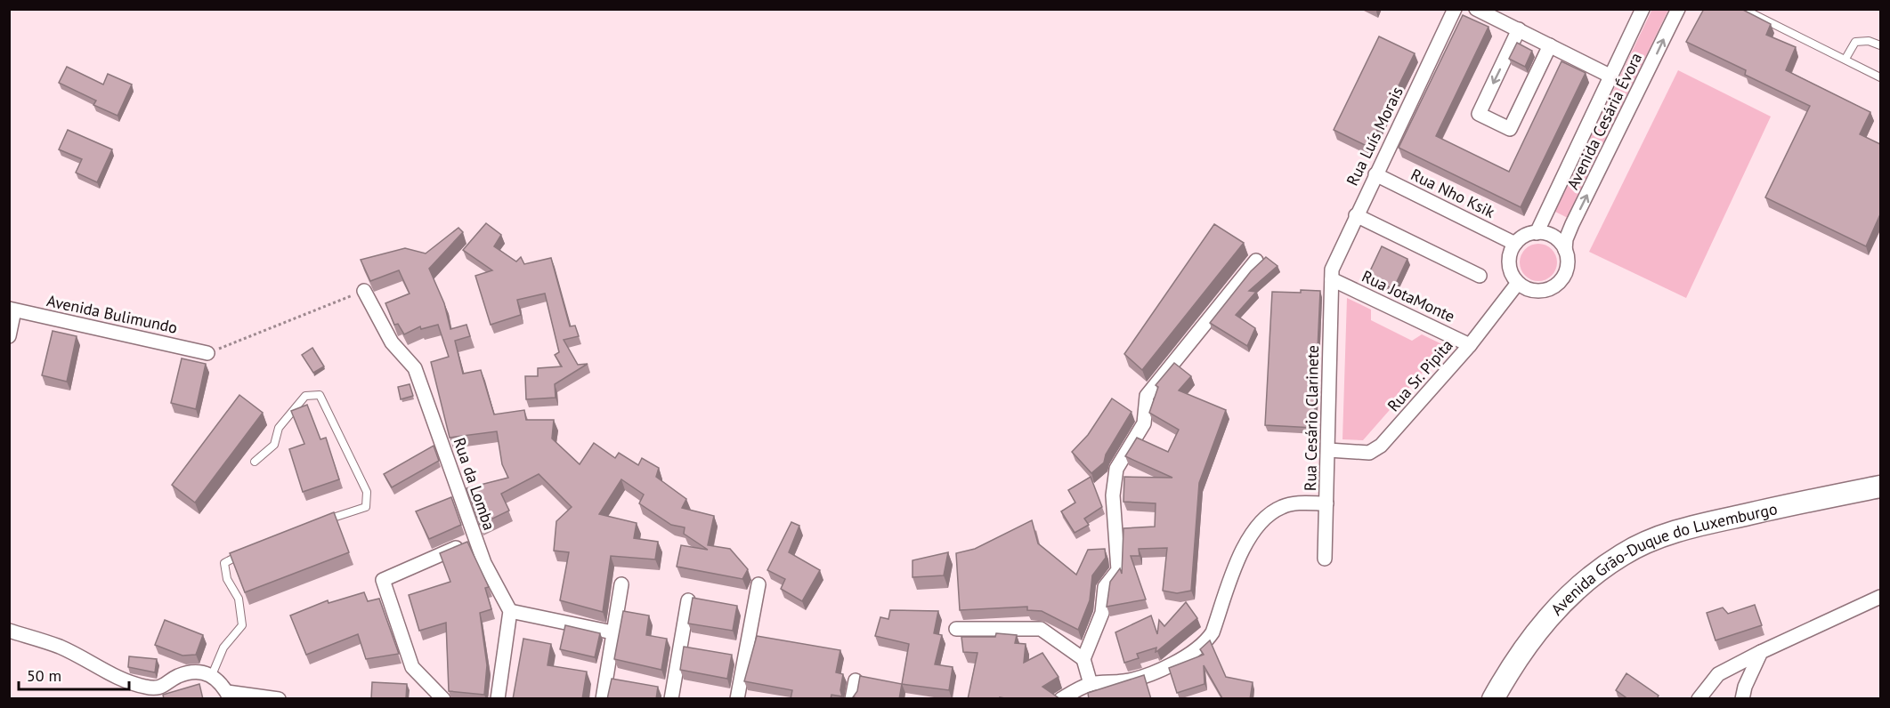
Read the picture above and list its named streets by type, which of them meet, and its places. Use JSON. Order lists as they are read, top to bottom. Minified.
{"streets":{"main road":["Avenida Grão-Duque do Luxemburgo"],"street":["Avenida Cesária Évora","Rua Luís Morais","Rua Nho Ksik","Rua JotaMonte","Avenida Bulimundo","Rua Sr. Pipita","Rua Cesário Clarinete","Rua da Lomba"]},"crossings":[["Avenida Cesária Évora","Rua Nho Ksik"],["Avenida Cesária Évora","Rua Sr. Pipita"],["Rua Luís Morais","Rua Nho Ksik"],["Rua Luís Morais","Rua JotaMonte"],["Rua Luís Morais","Rua Cesário Clarinete"],["Rua Nho Ksik","Rua Sr. Pipita"],["Rua JotaMonte","Rua Sr. Pipita"],["Rua JotaMonte","Rua Cesário Clarinete"],["Rua Sr. Pipita","Rua Cesário Clarinete"]],"scale_bar":"50 m"}
